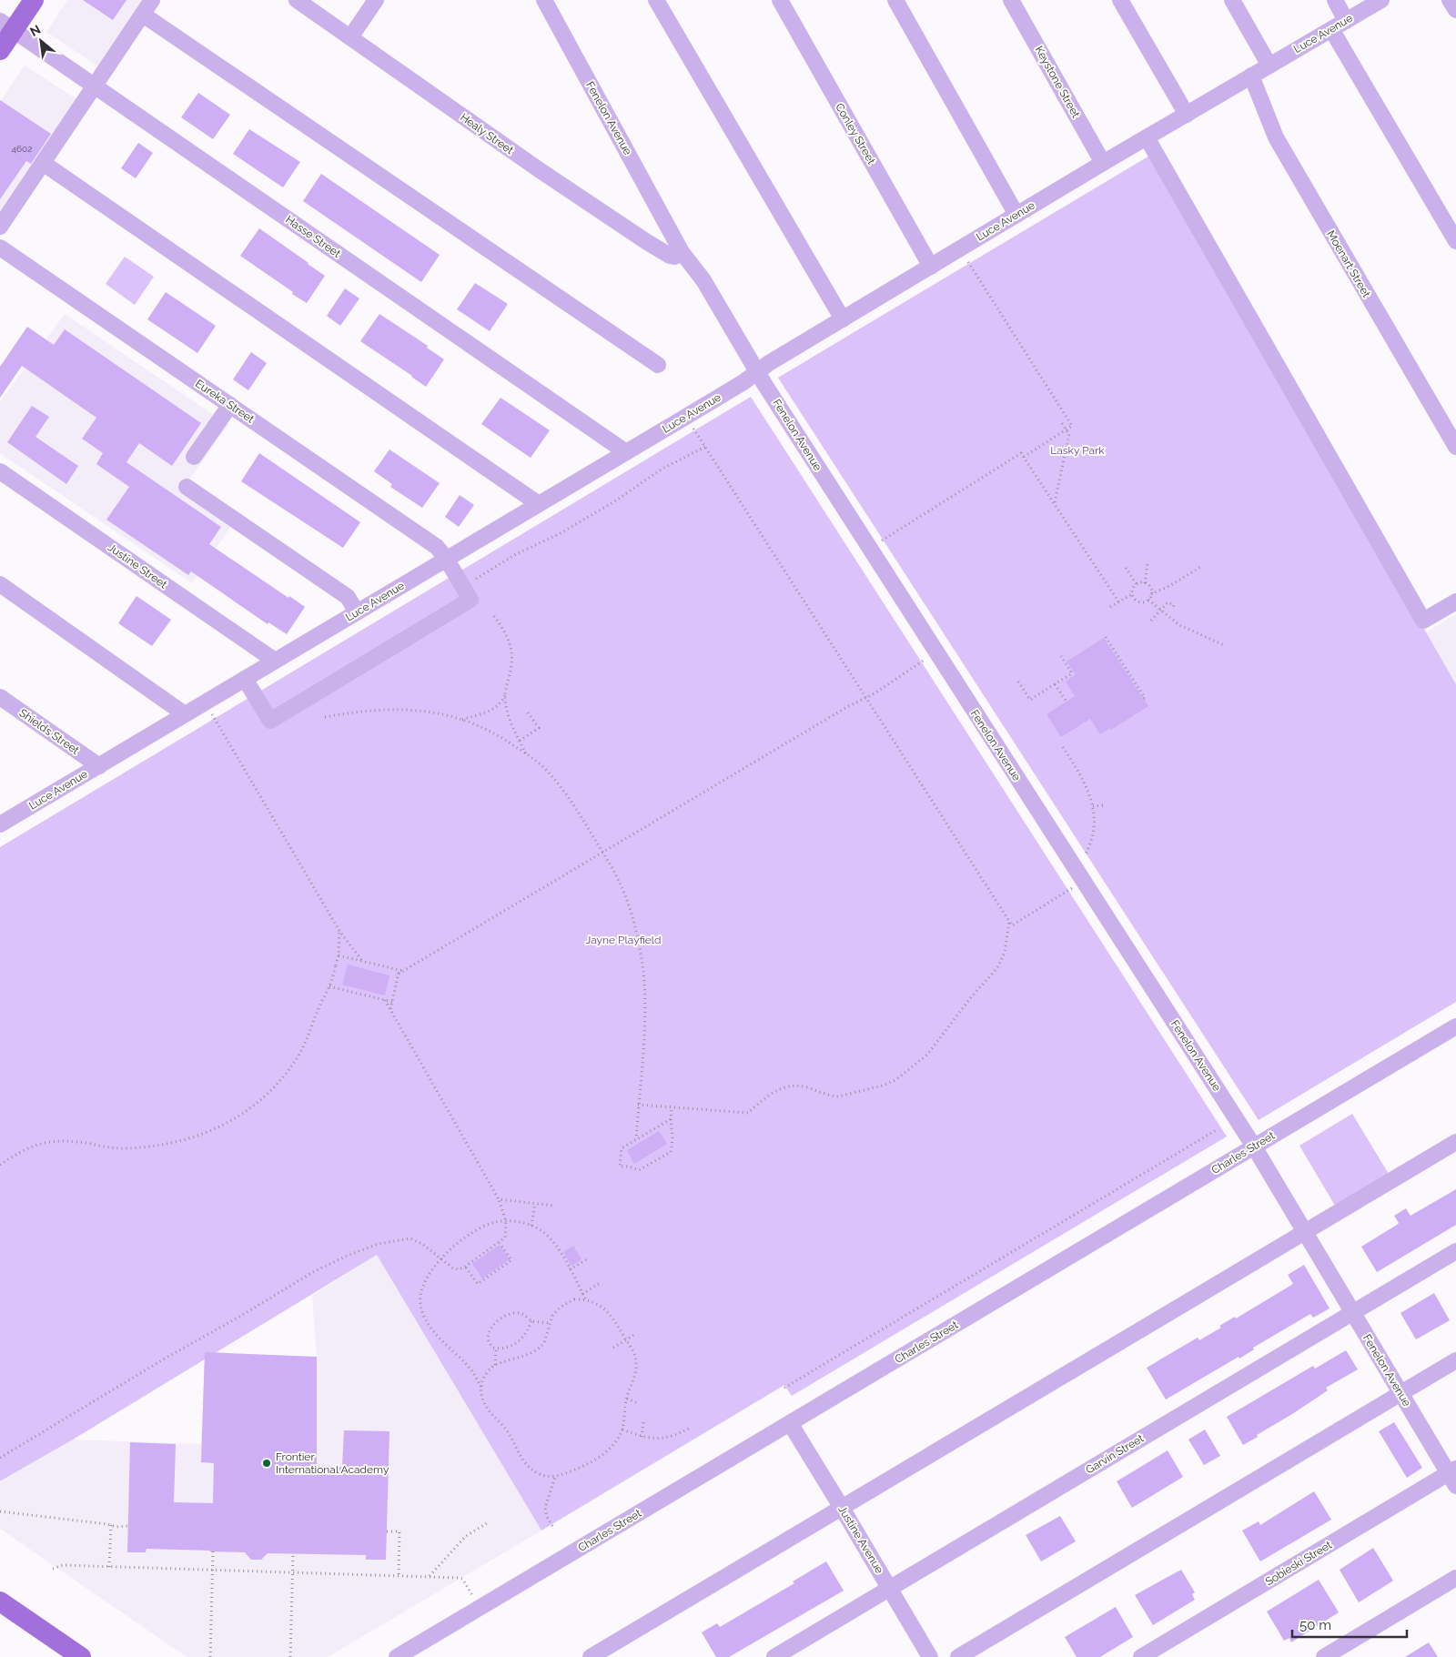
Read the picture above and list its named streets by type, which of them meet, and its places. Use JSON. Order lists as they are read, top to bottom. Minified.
{"streets":{"street":["Luce Avenue","Keystone Street","Fenelon Avenue","Healy Street","Conley Street","Hasse Street","Moenart Street","Eureka Street","Justine Street","Shields Street","Charles Street","Garvin Street","Justine Avenue","Sobieski Street"]},"crossings":[["Luce Avenue","Keystone Street"],["Luce Avenue","Fenelon Avenue"],["Luce Avenue","Conley Street"],["Luce Avenue","Hasse Street"],["Luce Avenue","Moenart Street"],["Luce Avenue","Eureka Street"],["Luce Avenue","Justine Street"],["Luce Avenue","Shields Street"],["Fenelon Avenue","Healy Street"],["Fenelon Avenue","Charles Street"],["Fenelon Avenue","Garvin Street"],["Fenelon Avenue","Sobieski Street"],["Charles Street","Justine Avenue"],["Garvin Street","Justine Avenue"]],"parks":["Lasky Park","Jayne Playfield"],"places":["Frontier International Academy"],"house_numbers":["4602"],"scale_bar":"50 m","north":"top left"}
